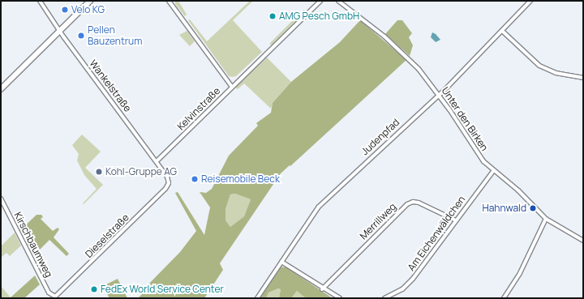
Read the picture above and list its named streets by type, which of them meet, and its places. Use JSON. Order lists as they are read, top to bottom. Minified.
{"streets":{"street":["Wankelstraße","Kelvinstraße","Unter den Birken","Judenpfad","Merrillweg","Am Eichenwäldchen","Dieselstraße","Kirschbaumweg"]},"crossings":[["Wankelstraße","Kelvinstraße"],["Wankelstraße","Dieselstraße"],["Unter den Birken","Judenpfad"],["Unter den Birken","Am Eichenwäldchen"],["Merrillweg","Am Eichenwäldchen"],["Dieselstraße","Kirschbaumweg"]],"places":["Velo KG","AMG Pesch GmbH","Pellen Bauzentrum","Kohl-Gruppe AG","Reisemobile Beck","Hahnwald","FedEx World Service Center"]}
